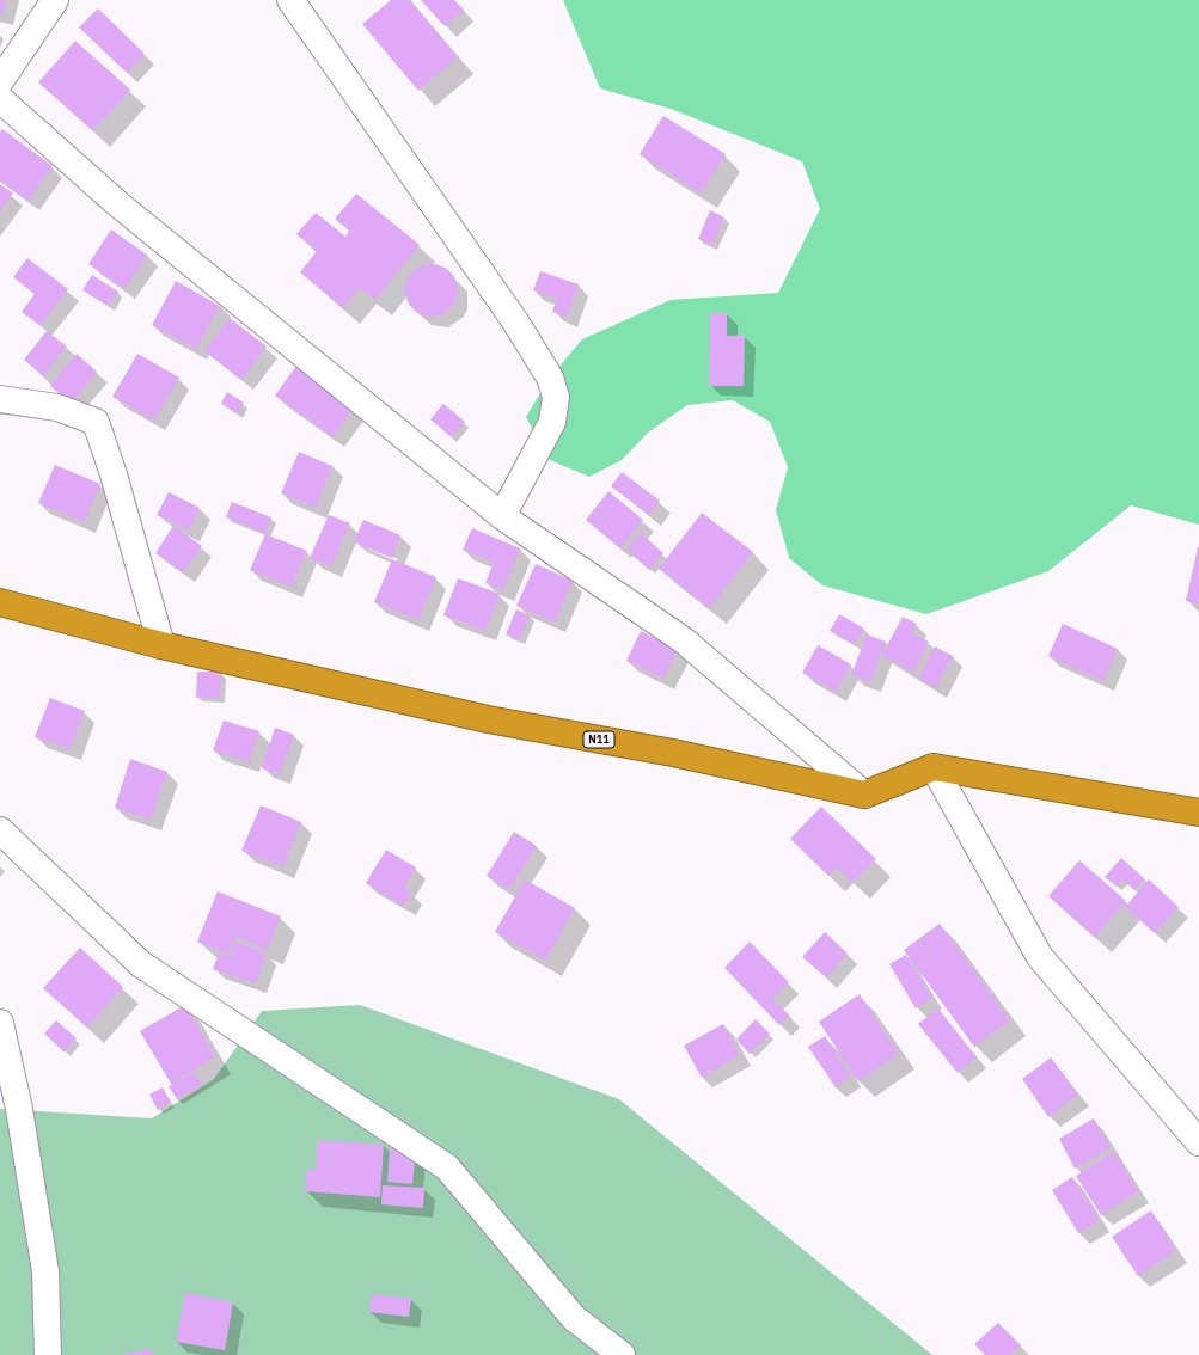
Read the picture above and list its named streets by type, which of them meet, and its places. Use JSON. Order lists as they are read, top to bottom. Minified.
{"streets":{"highway":["N11"]}}
